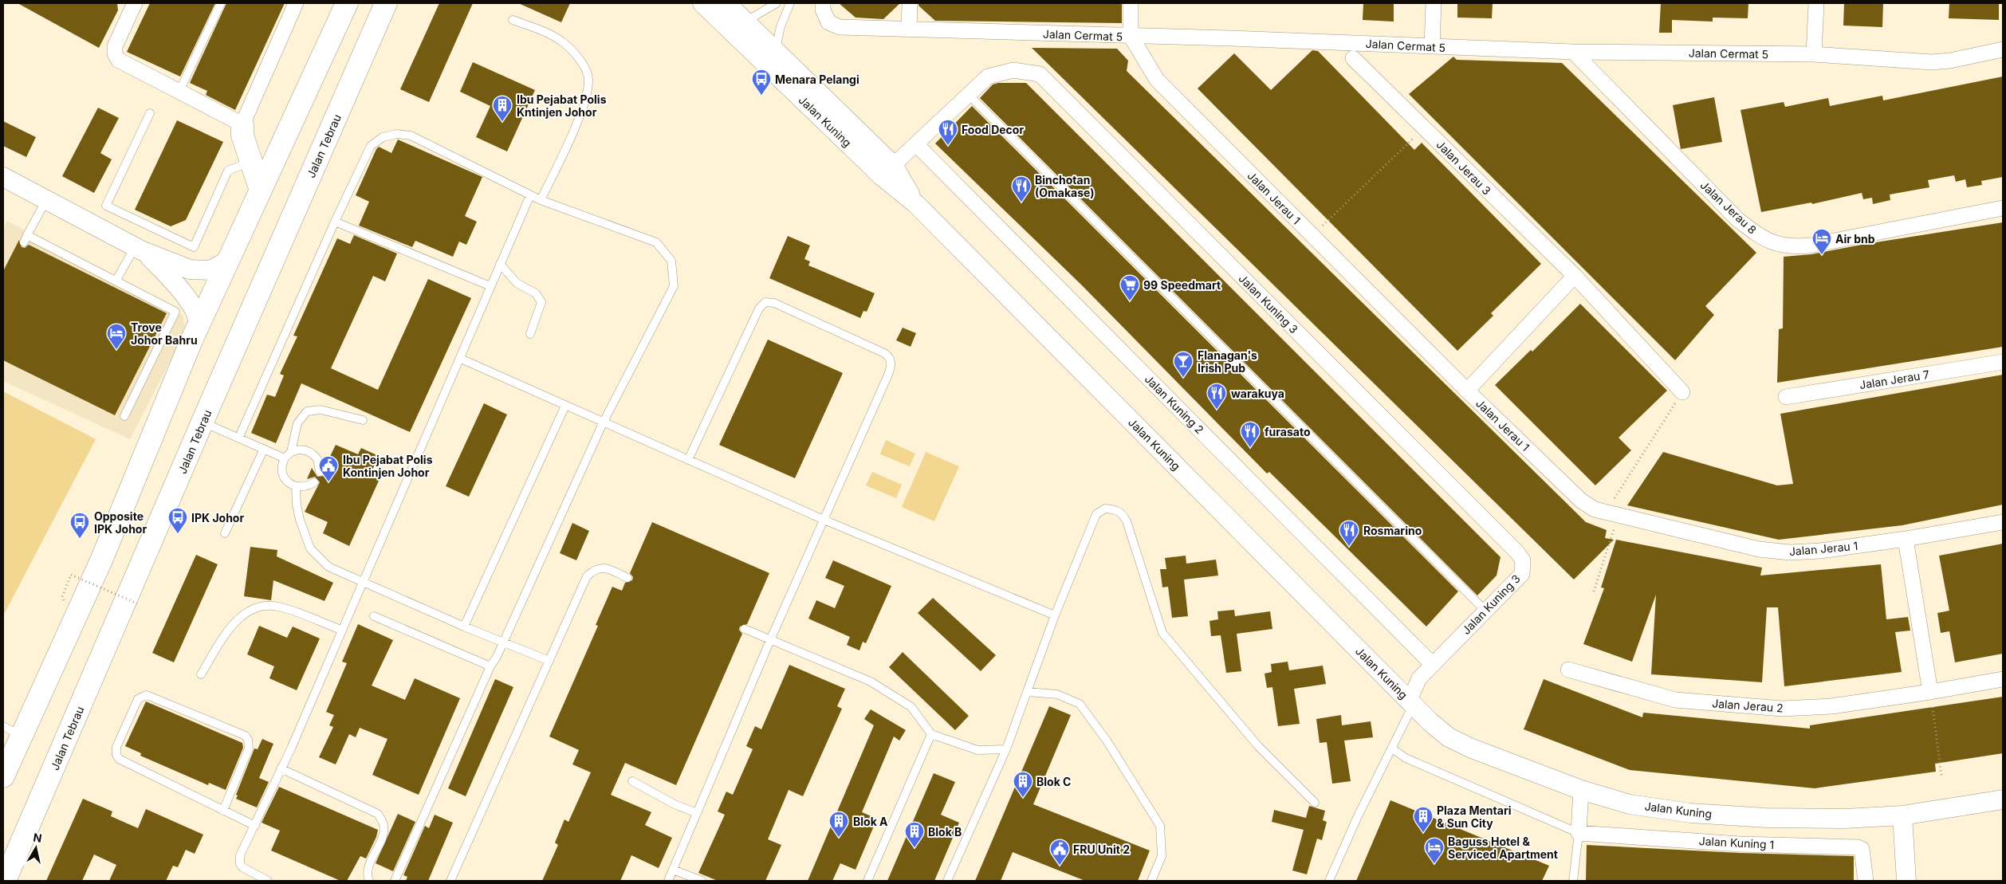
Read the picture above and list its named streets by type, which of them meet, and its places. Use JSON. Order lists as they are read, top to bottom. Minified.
{"streets":{"highway":["Jalan Tebrau"],"street":["Jalan Cermat 5","Jalan Kuning","Jalan Jerau 3","Jalan Jerau 1","Jalan Jerau 8","Jalan Kuning 3","Jalan Jerau 7","Jalan Kuning 2","Jalan Jerau 2","Jalan Kuning 1"]},"crossings":[["Jalan Cermat 5","Jalan Jerau 1"],["Jalan Cermat 5","Jalan Jerau 8"],["Jalan Kuning","Jalan Kuning 3"],["Jalan Kuning 3","Jalan Kuning 2"]],"places":{"bus stop":["Menara Pelangi","IPK Johor","Opposite IPK Johor"],"building":["Ibu Pejabat Polis Kntinjen Johor","Blok C","Plaza Mentari & Sun City","Blok A","Blok B"],"restaurant":["Food Decor","Binchotan (Omakase)","warakuya","furasato","Rosmarino"],"hotel":["Air bnb","Trove Johor Bahru","Baguss Hotel & Serviced Apartment"],"supermarket":["99 Speedmart"],"bar":["Flanagan's Irish Pub"],"public building":["Ibu Pejabat Polis Kontinjen Johor","FRU Unit 2"]},"north":"top"}
